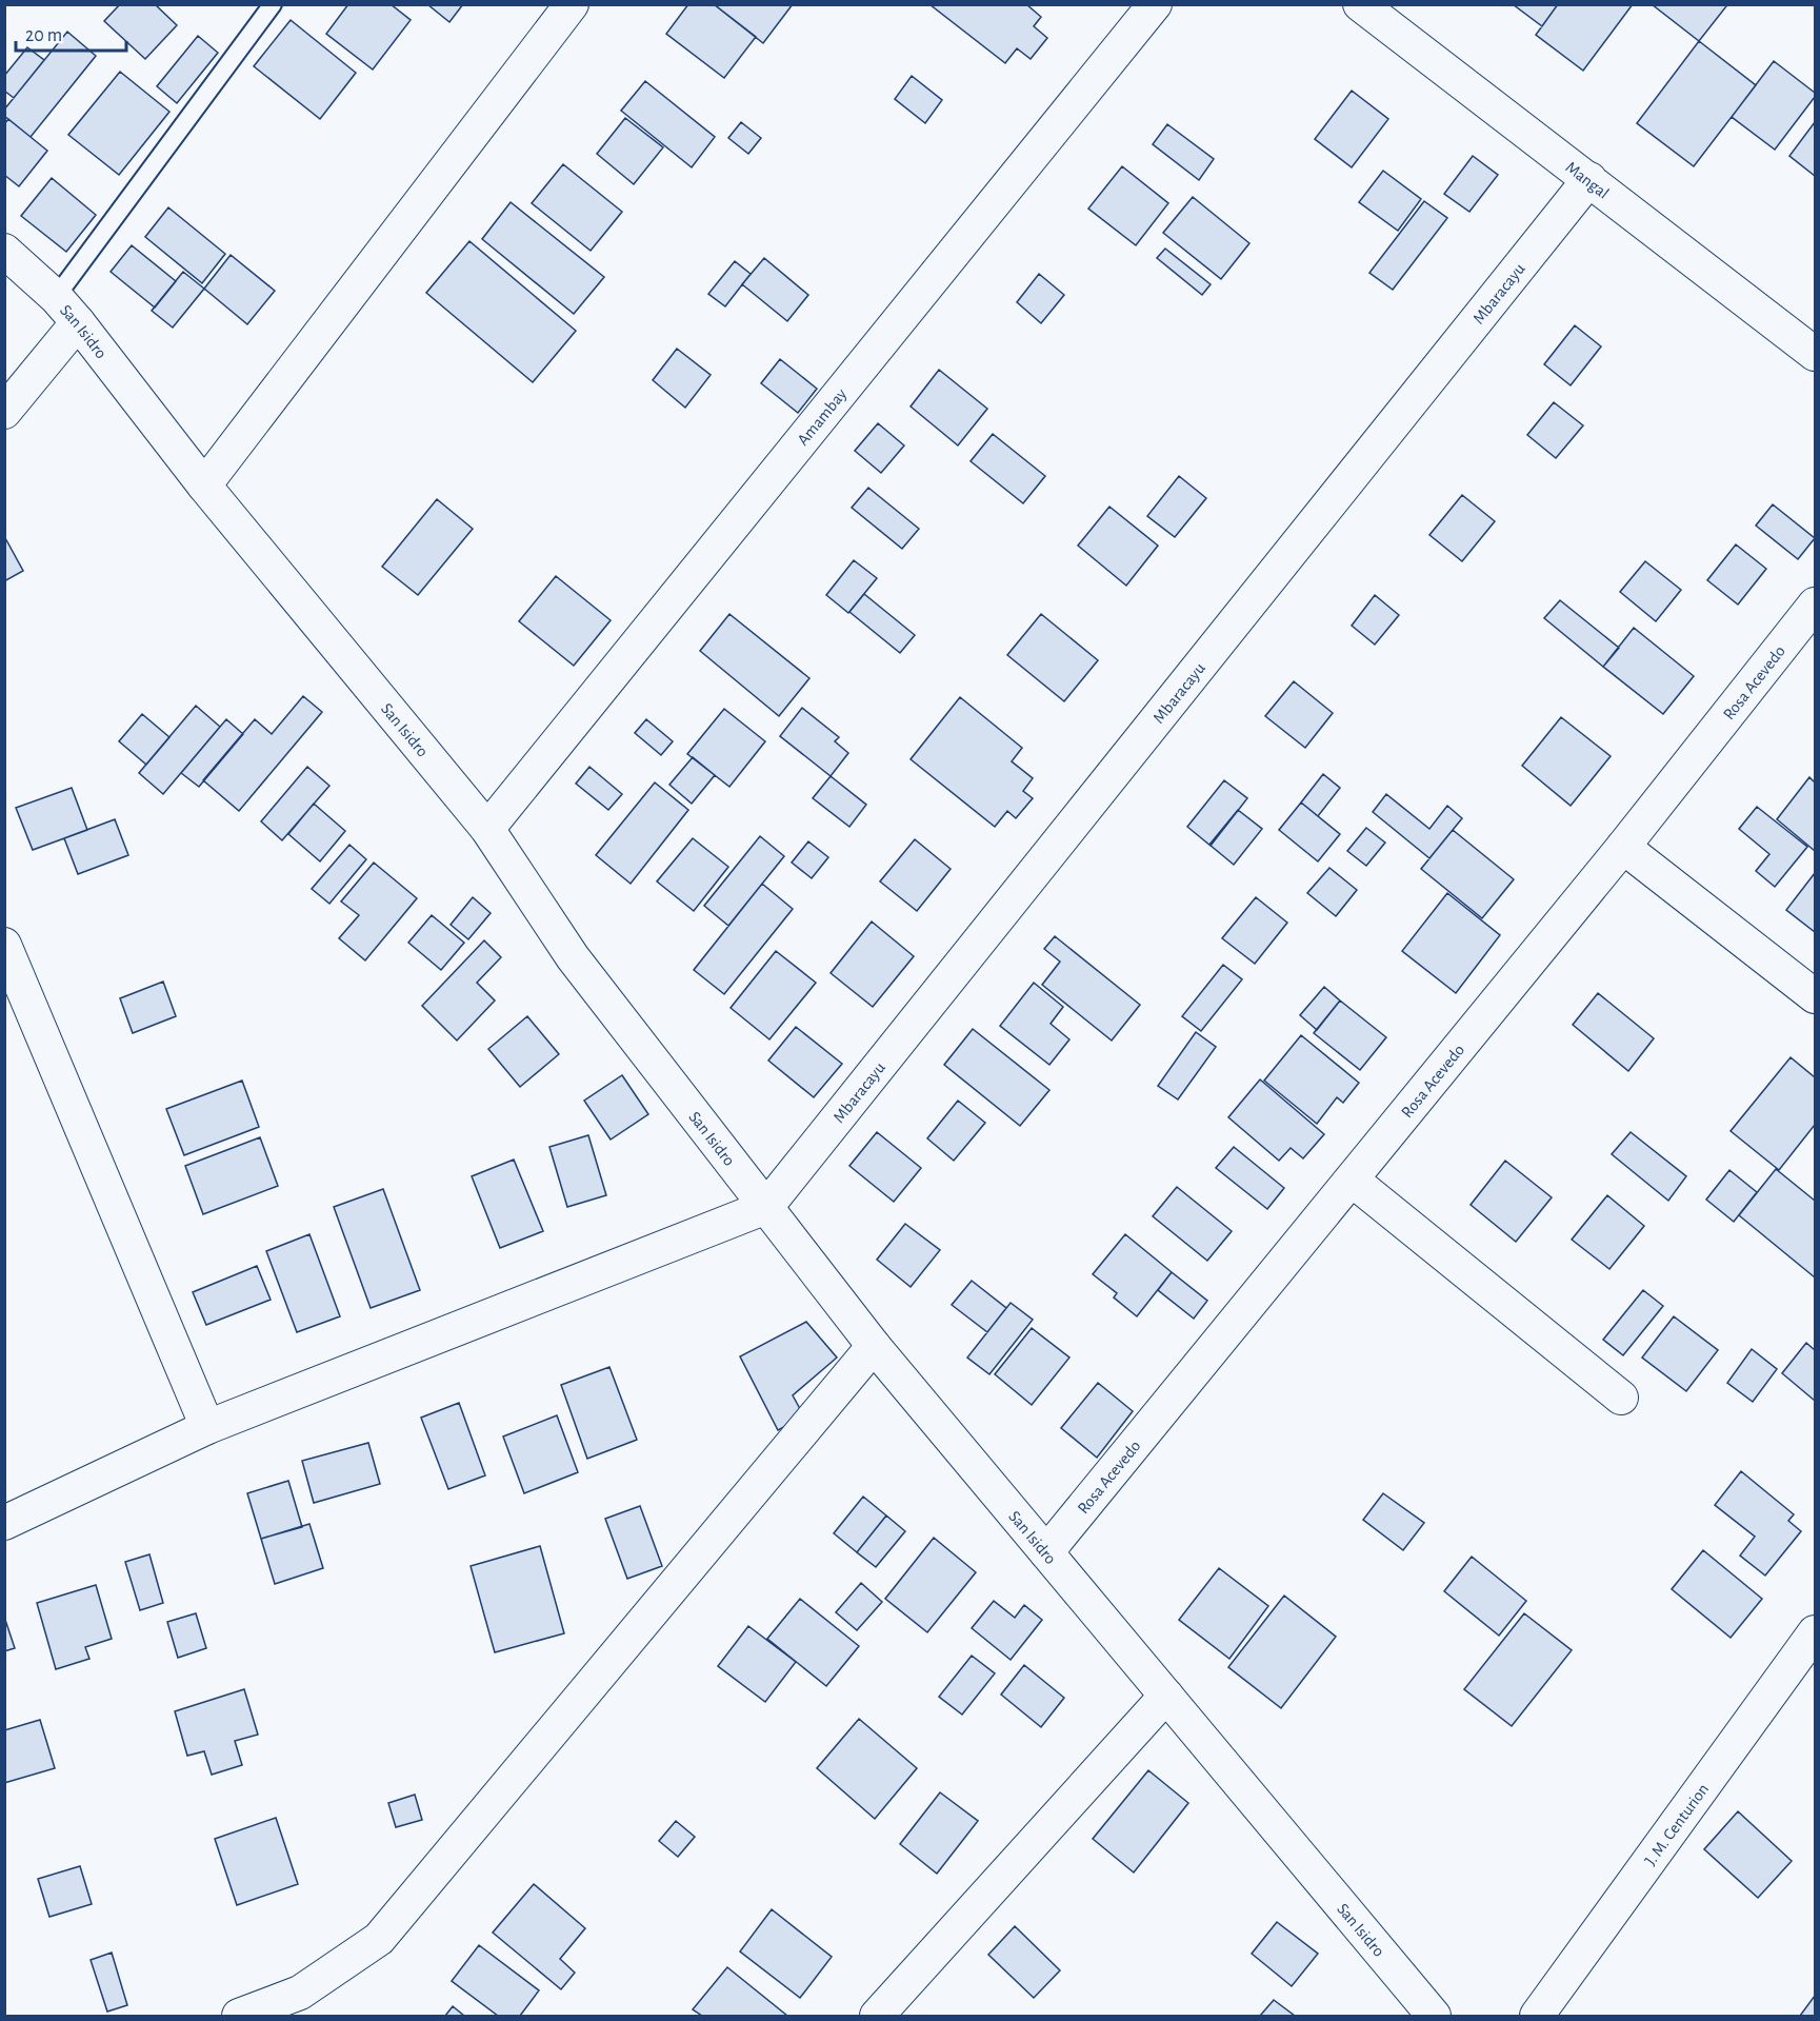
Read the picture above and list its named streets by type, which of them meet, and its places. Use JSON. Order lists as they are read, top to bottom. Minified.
{"streets":{"street":["Mangal","Mbaracayu","San Isidro","Amambay","Rosa Acevedo","J. M. Centurion"]},"crossings":[["Mangal","Mbaracayu"],["Mbaracayu","San Isidro"],["San Isidro","Amambay"],["San Isidro","Rosa Acevedo"]],"scale_bar":"20 m"}
